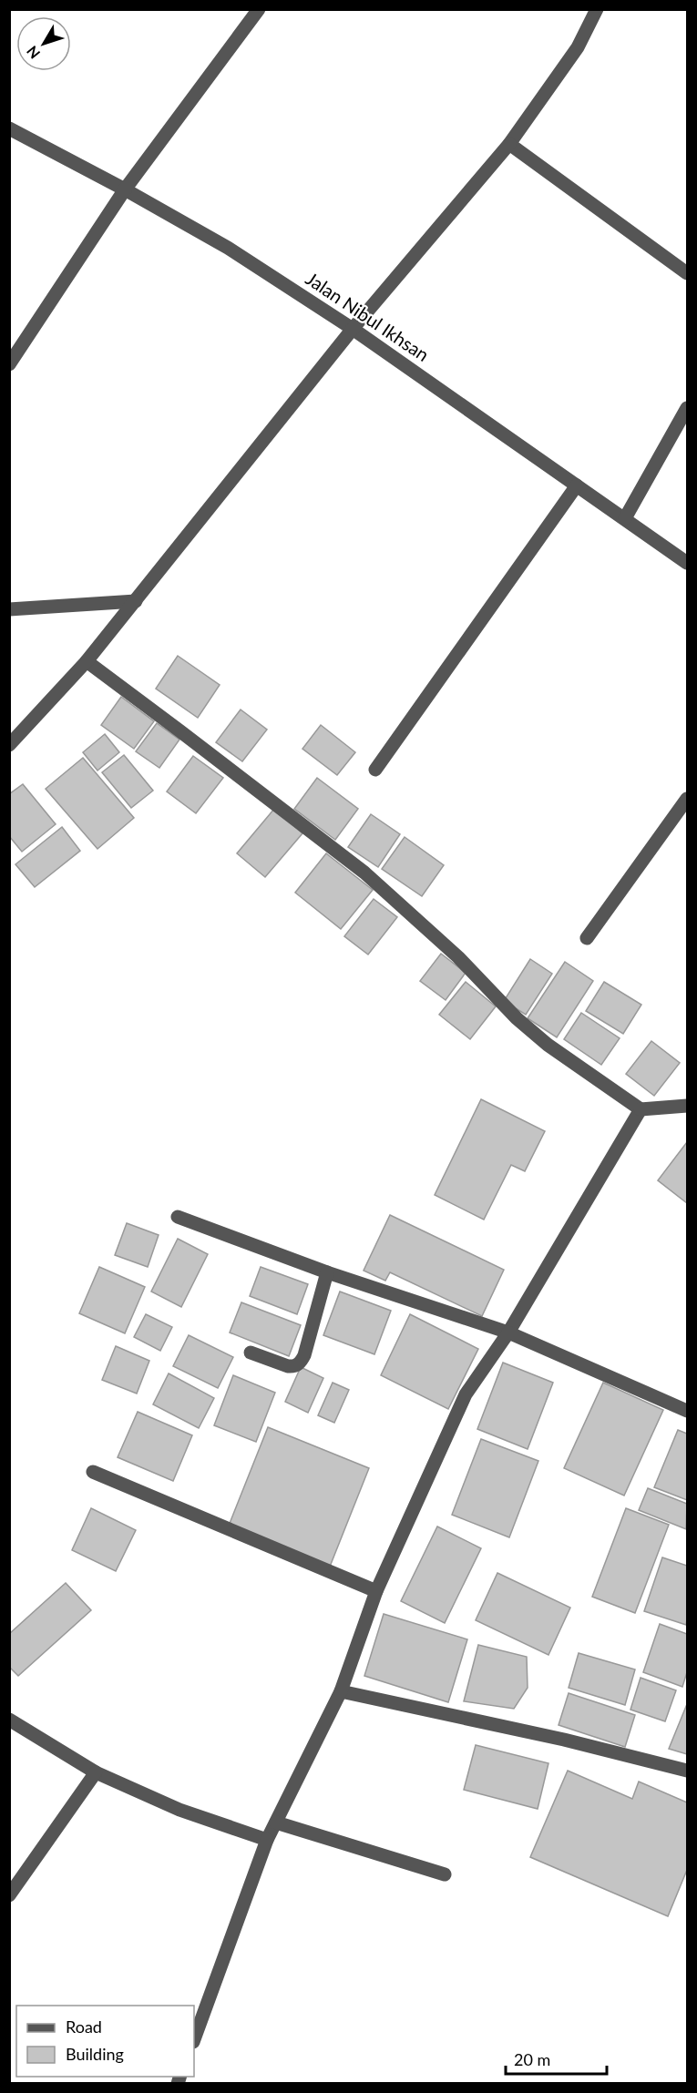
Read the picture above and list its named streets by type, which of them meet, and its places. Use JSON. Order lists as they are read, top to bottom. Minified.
{"streets":{"street":["Jalan Nibul Ikhsan"]},"legend":["Road","Building"],"scale_bar":"20 m","north":"bottom left"}
